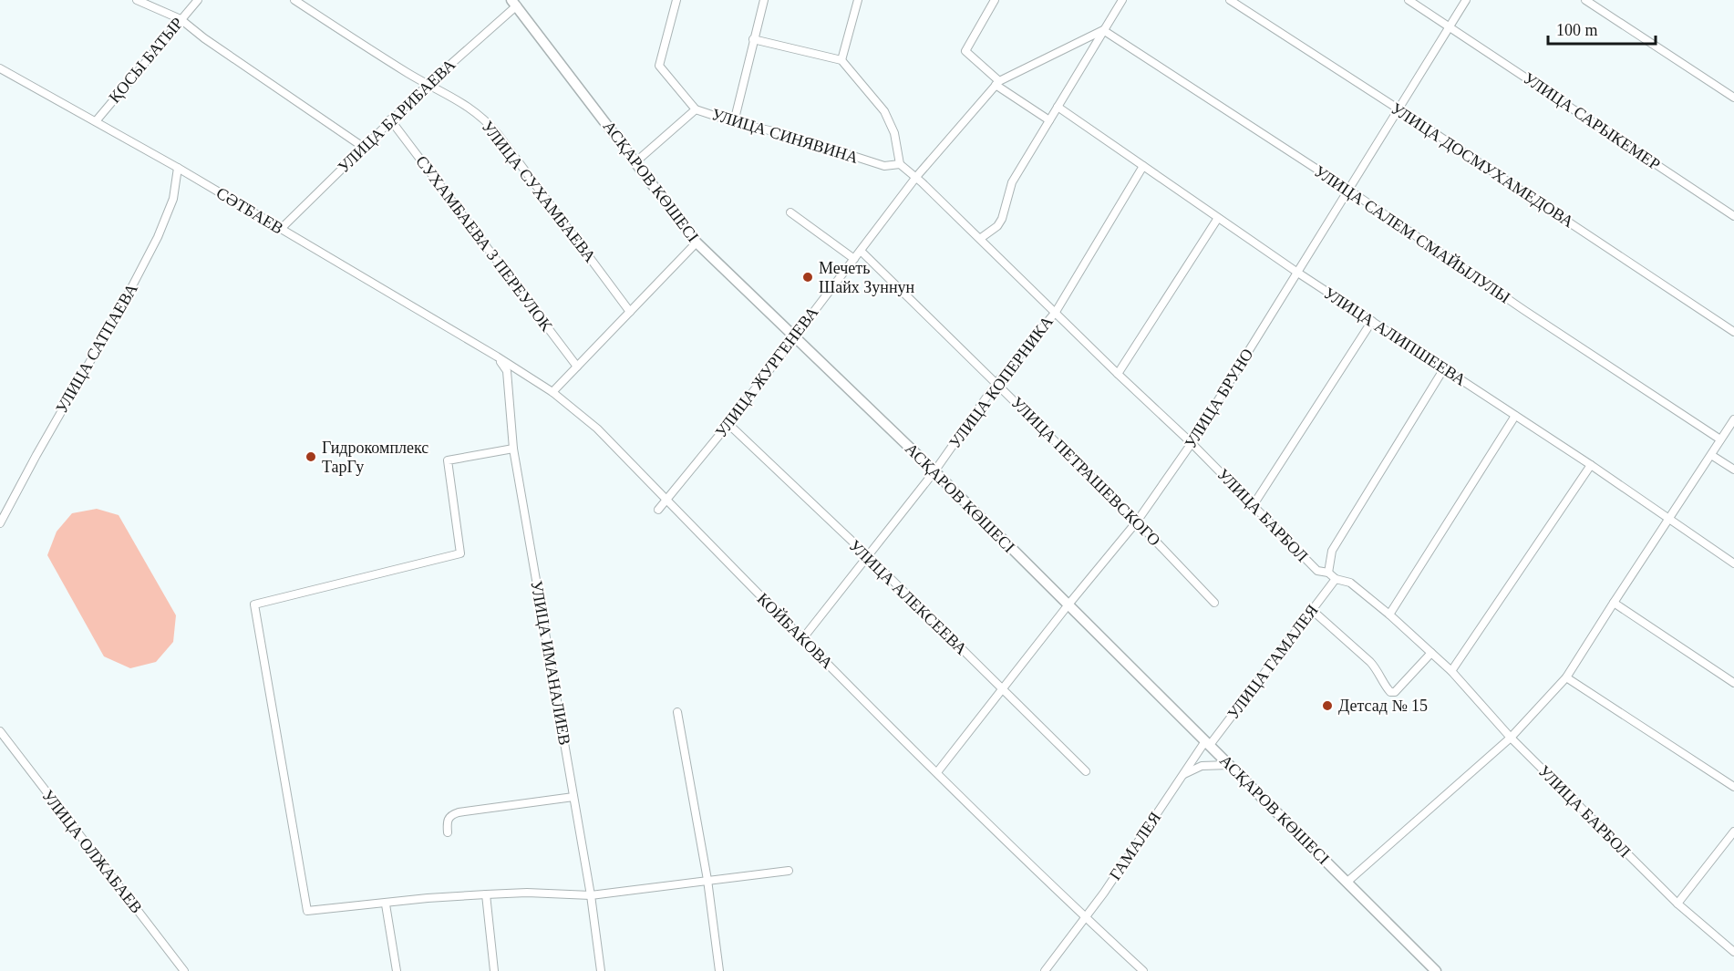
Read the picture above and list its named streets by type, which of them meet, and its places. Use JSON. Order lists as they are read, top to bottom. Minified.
{"streets":{"main road":["АСҚАРОВ КӨШЕСІ"],"street":["ҚОСЫ БАТЫР","УЛИЦА БАРИБАЕВА","УЛИЦА САРЫКЕМЕР","УЛИЦА СИНЯВИНА","УЛИЦА ДОСМУХАМЕДОВА","УЛИЦА СУХАМБАЕВА","СӘТБАЕВ","УЛИЦА САЛЕМ СМАЙЫЛУЛЫ","СУХАМБАЕВА 3 ПЕРЕУЛОК","УЛИЦА АЛИПШЕЕВА","УЛИЦА САТПАЕВА","УЛИЦА ЖУРГЕНЕВА","УЛИЦА КОПЕРНИКА","УЛИЦА БРУНО","УЛИЦА ПЕТРАШЕВСКОГО","УЛИЦА БАРБОЛ","УЛИЦА АЛЕКСЕЕВА","КОЙБАКОВА","УЛИЦА ГАМАЛЕЯ","УЛИЦА ИМАНАЛИЕВ","ГАМАЛЕЯ","УЛИЦА ОЛЖАБАЕВ"]},"crossings":[["ҚОСЫ БАТЫР","СӘТБАЕВ"],["УЛИЦА БАРИБАЕВА","АСҚАРОВ КӨШЕСІ"],["УЛИЦА БАРИБАЕВА","УЛИЦА СУХАМБАЕВА"],["УЛИЦА БАРИБАЕВА","СӘТБАЕВ"],["УЛИЦА БАРИБАЕВА","СУХАМБАЕВА 3 ПЕРЕУЛОК"],["УЛИЦА САРЫКЕМЕР","УЛИЦА БРУНО"],["УЛИЦА СИНЯВИНА","АСҚАРОВ КӨШЕСІ"],["УЛИЦА ДОСМУХАМЕДОВА","УЛИЦА БРУНО"],["АСҚАРОВ КӨШЕСІ","УЛИЦА ЖУРГЕНЕВА"],["АСҚАРОВ КӨШЕСІ","УЛИЦА КОПЕРНИКА"],["АСҚАРОВ КӨШЕСІ","УЛИЦА БРУНО"],["АСҚАРОВ КӨШЕСІ","УЛИЦА ГАМАЛЕЯ"],["СӘТБАЕВ","УЛИЦА САТПАЕВА"],["СӘТБАЕВ","КОЙБАКОВА"],["СӘТБАЕВ","УЛИЦА ИМАНАЛИЕВ"],["УЛИЦА САЛЕМ СМАЙЫЛУЛЫ","УЛИЦА БРУНО"],["УЛИЦА АЛИПШЕЕВА","УЛИЦА КОПЕРНИКА"],["УЛИЦА АЛИПШЕЕВА","УЛИЦА БРУНО"],["УЛИЦА ЖУРГЕНЕВА","УЛИЦА ПЕТРАШЕВСКОГО"],["УЛИЦА ЖУРГЕНЕВА","УЛИЦА БАРБОЛ"],["УЛИЦА ЖУРГЕНЕВА","УЛИЦА АЛЕКСЕЕВА"],["УЛИЦА ЖУРГЕНЕВА","КОЙБАКОВА"],["УЛИЦА КОПЕРНИКА","УЛИЦА ПЕТРАШЕВСКОГО"],["УЛИЦА КОПЕРНИКА","УЛИЦА БАРБОЛ"],["УЛИЦА КОПЕРНИКА","УЛИЦА АЛЕКСЕЕВА"],["УЛИЦА КОПЕРНИКА","КОЙБАКОВА"],["УЛИЦА БРУНО","УЛИЦА ПЕТРАШЕВСКОГО"],["УЛИЦА БРУНО","УЛИЦА БАРБОЛ"],["УЛИЦА БРУНО","УЛИЦА АЛЕКСЕЕВА"],["УЛИЦА БРУНО","КОЙБАКОВА"],["УЛИЦА БАРБОЛ","УЛИЦА ГАМАЛЕЯ"],["КОЙБАКОВА","УЛИЦА ИМАНАЛИЕВ"],["КОЙБАКОВА","ГАМАЛЕЯ"],["УЛИЦА ГАМАЛЕЯ","ГАМАЛЕЯ"]],"places":["Мечеть Шайх Зуннун","Гидрокомплекс ТарГу","Детсад № 15"],"scale_bar":"100 m"}
